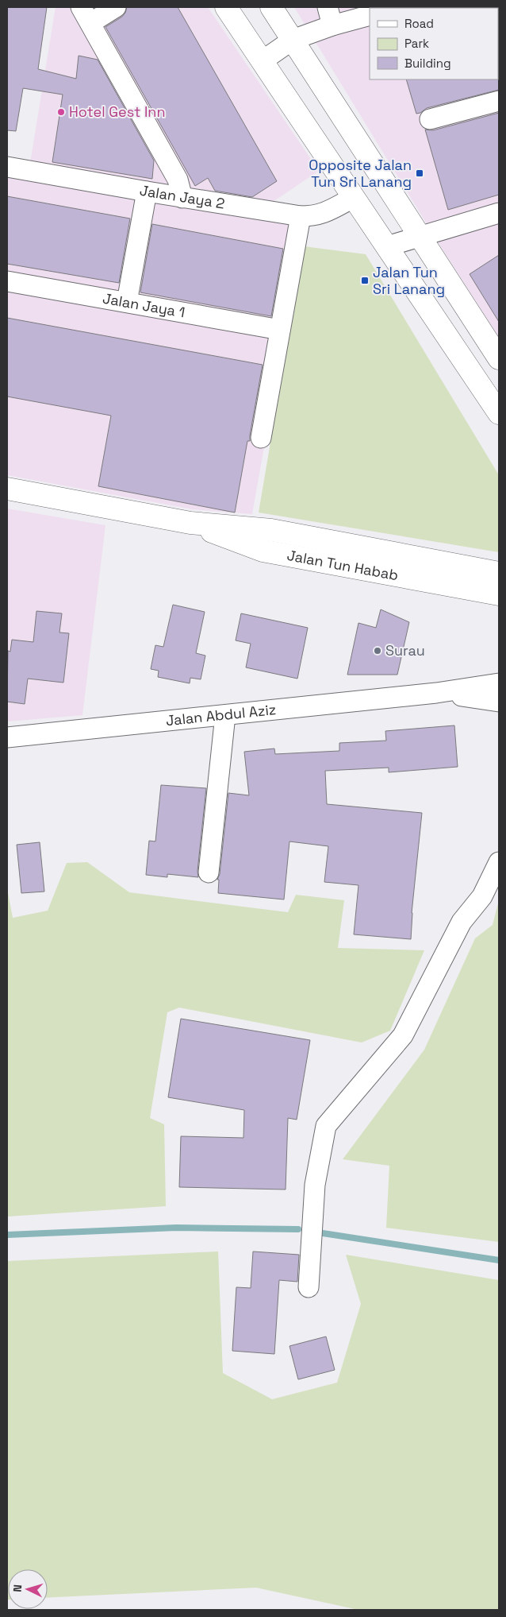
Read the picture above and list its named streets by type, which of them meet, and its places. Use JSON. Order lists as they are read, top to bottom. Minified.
{"streets":{"main road":["Jalan Tun Habab"],"street":["Jalan Jaya 2","Jalan Jaya 1","Jalan Abdul Aziz"]},"places":{"other":["Hotel Gest Inn","Surau"],"transit":["Opposite Jalan Tun Sri Lanang","Jalan Tun Sri Lanang"]},"legend":["Road","Park","Building"],"north":"left"}
